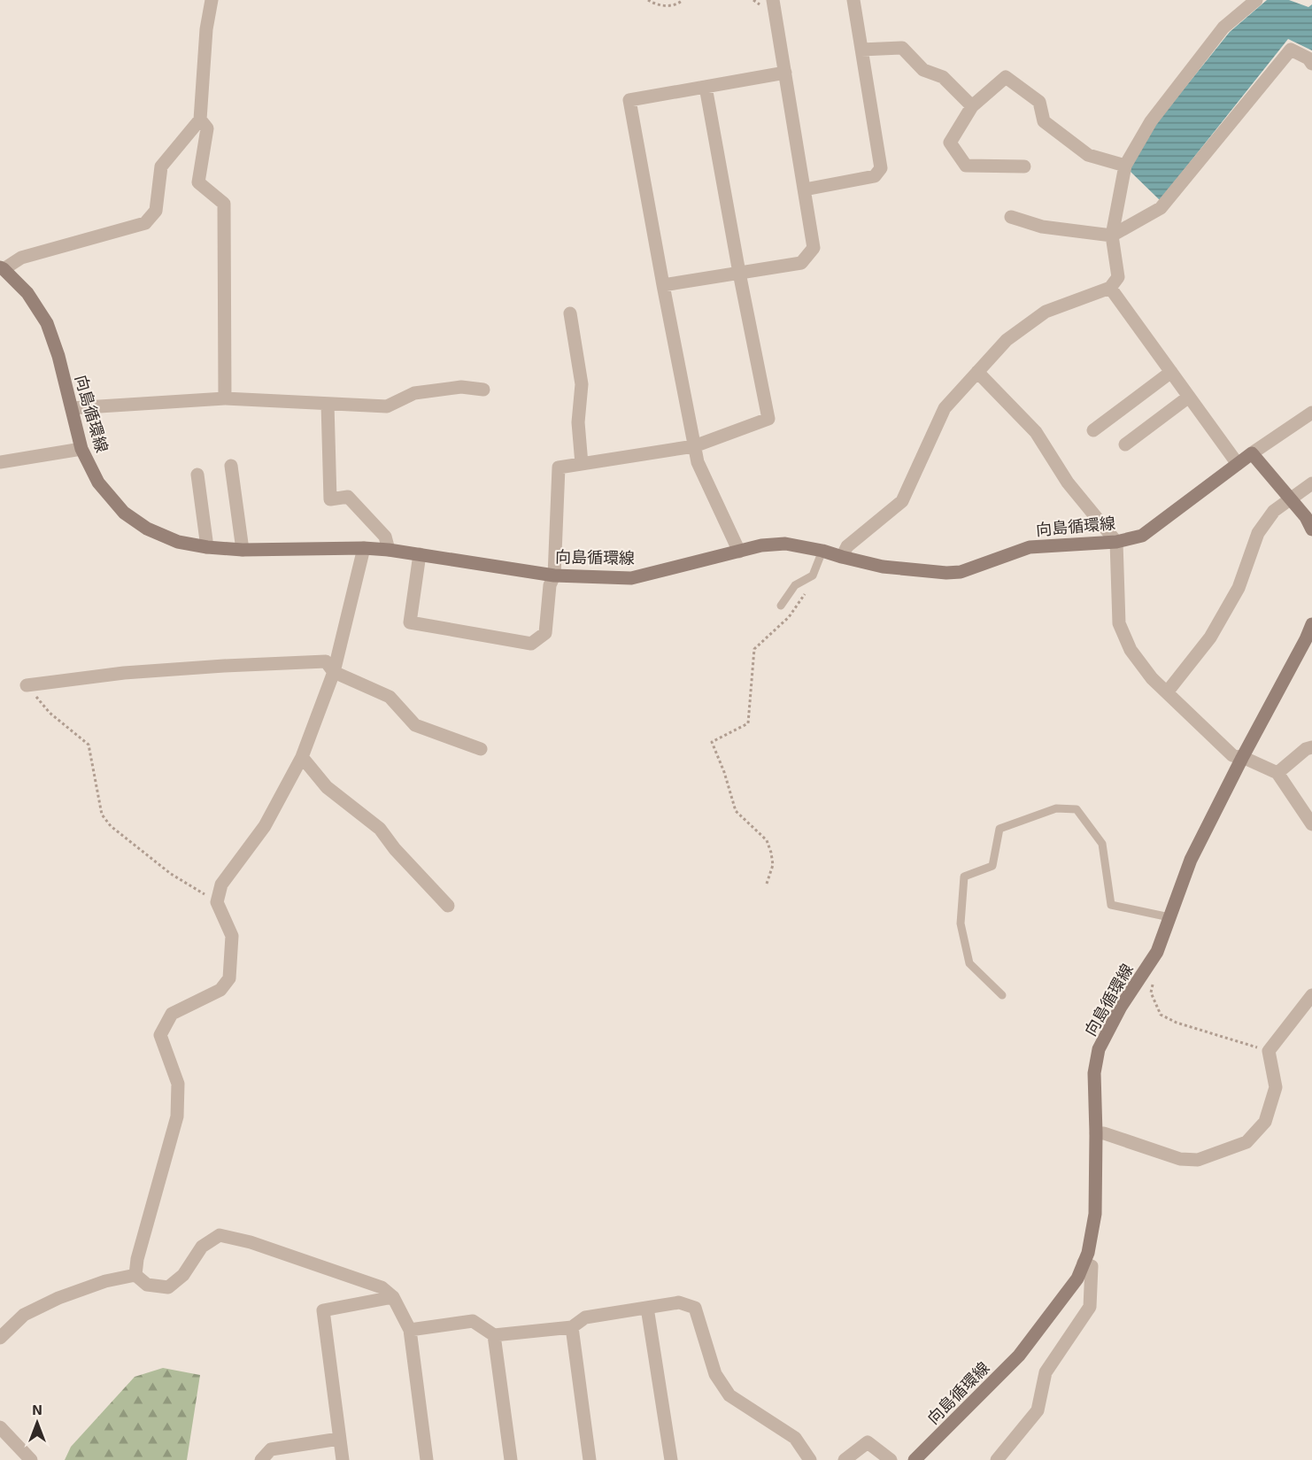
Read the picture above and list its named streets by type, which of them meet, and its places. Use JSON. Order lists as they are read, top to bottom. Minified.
{"streets":{"main road":["向島循環線"]},"north":"top"}
